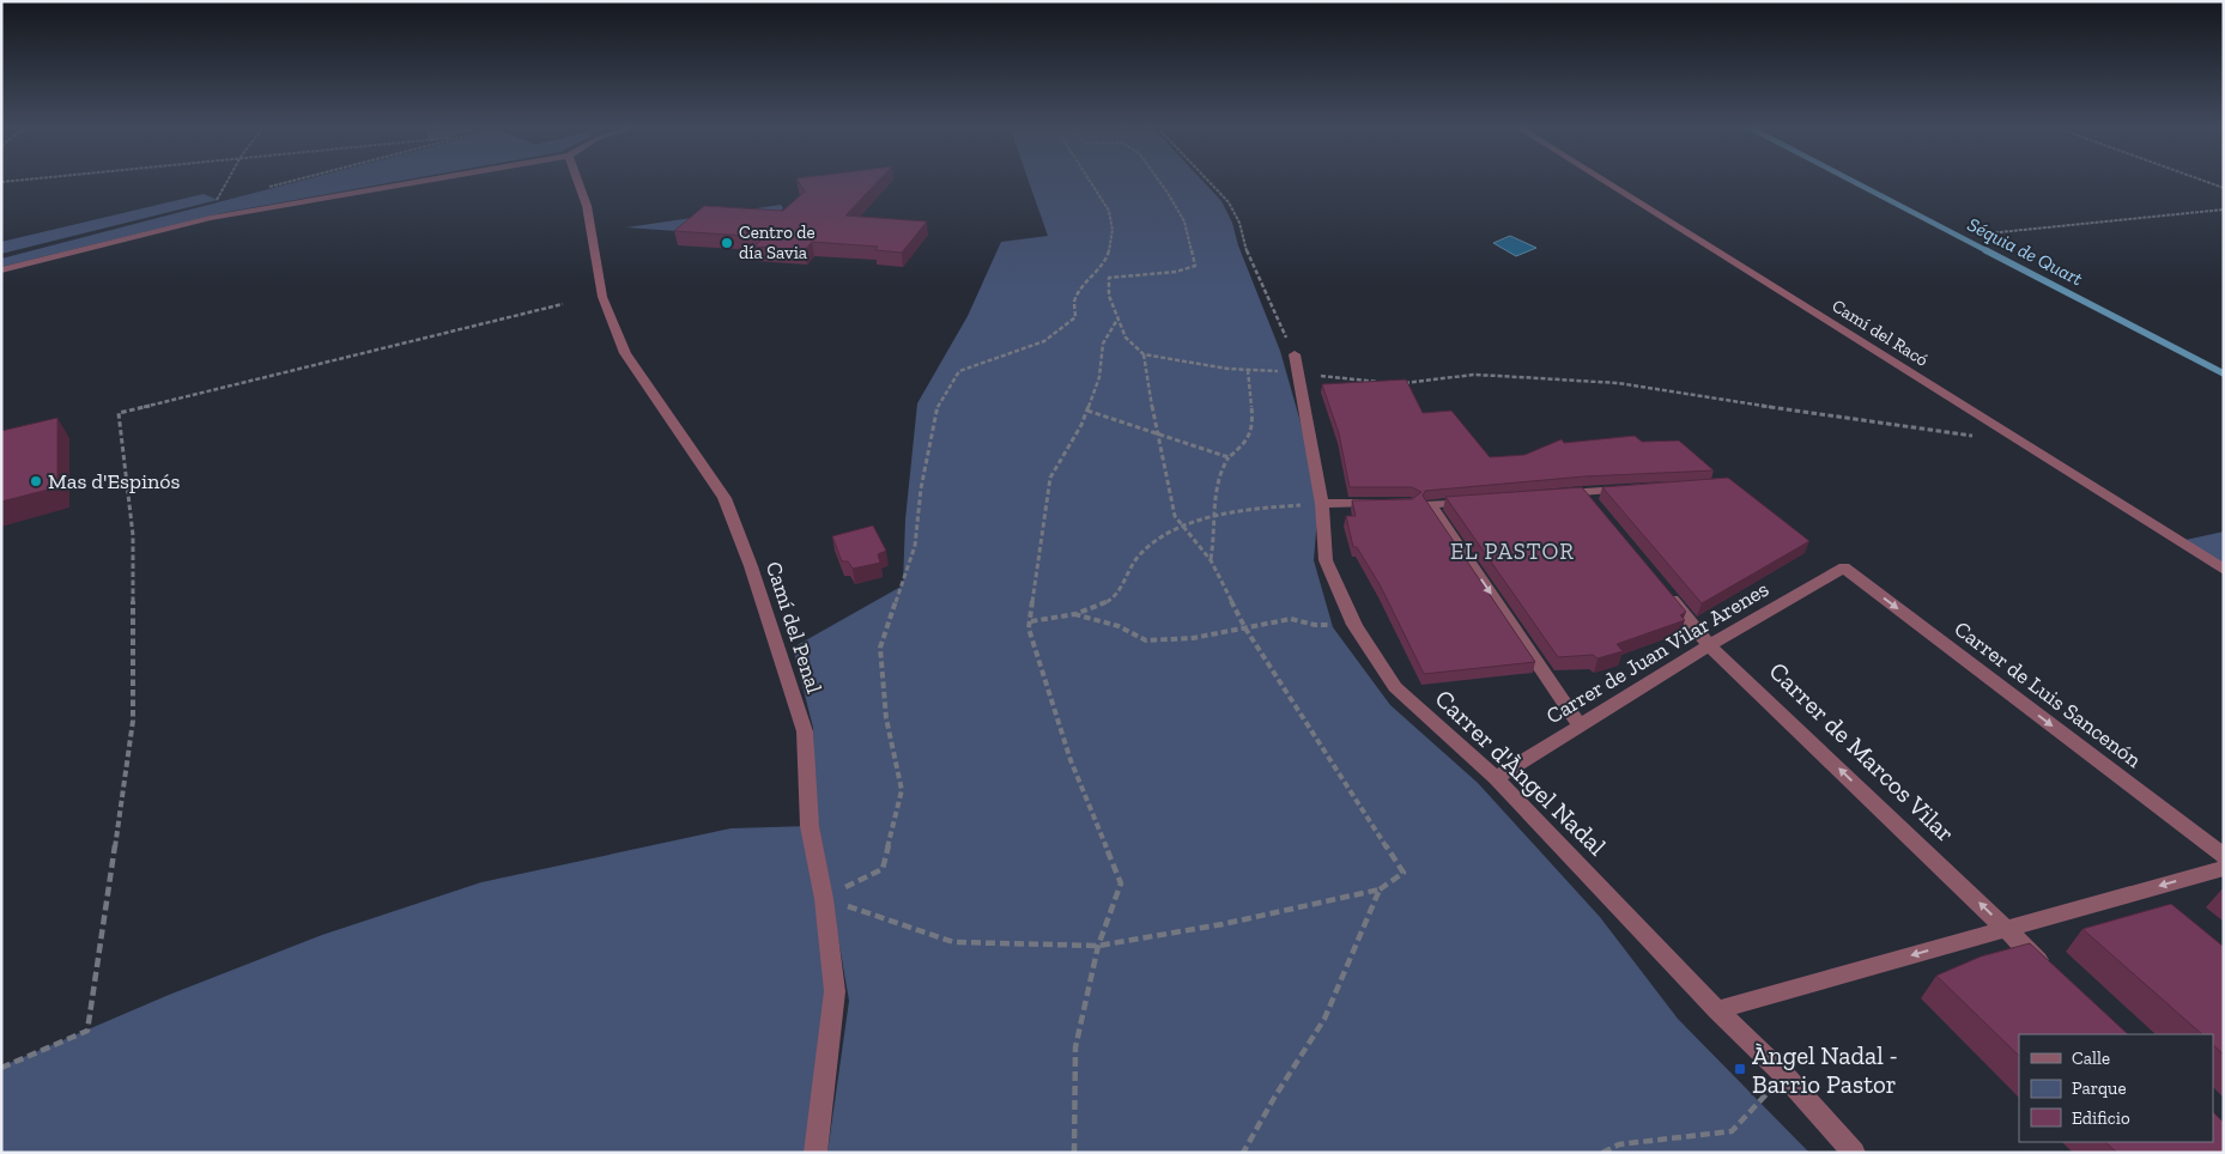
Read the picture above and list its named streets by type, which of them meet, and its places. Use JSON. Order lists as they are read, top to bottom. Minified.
{"streets":{"street":["Camí del Racó","Camí del Penal","Carrer de Juan Vilar Arenes","Carrer de Luis Sancenón","Carrer de Marcos Vilar","Carrer d'Àngel Nadal"]},"crossings":[["Carrer de Juan Vilar Arenes","Carrer de Luis Sancenón"],["Carrer de Juan Vilar Arenes","Carrer de Marcos Vilar"],["Carrer de Juan Vilar Arenes","Carrer d'Àngel Nadal"]],"one_way":["Carrer de Luis Sancenón","Carrer de Marcos Vilar"],"districts":["EL PASTOR"],"water":["Séquia de Quart"],"places":{"other":["Centro de día Savia","Mas d'Espinós"],"transit":["Àngel Nadal - Barrio Pastor"]},"legend":["Calle","Parque","Edificio"]}
